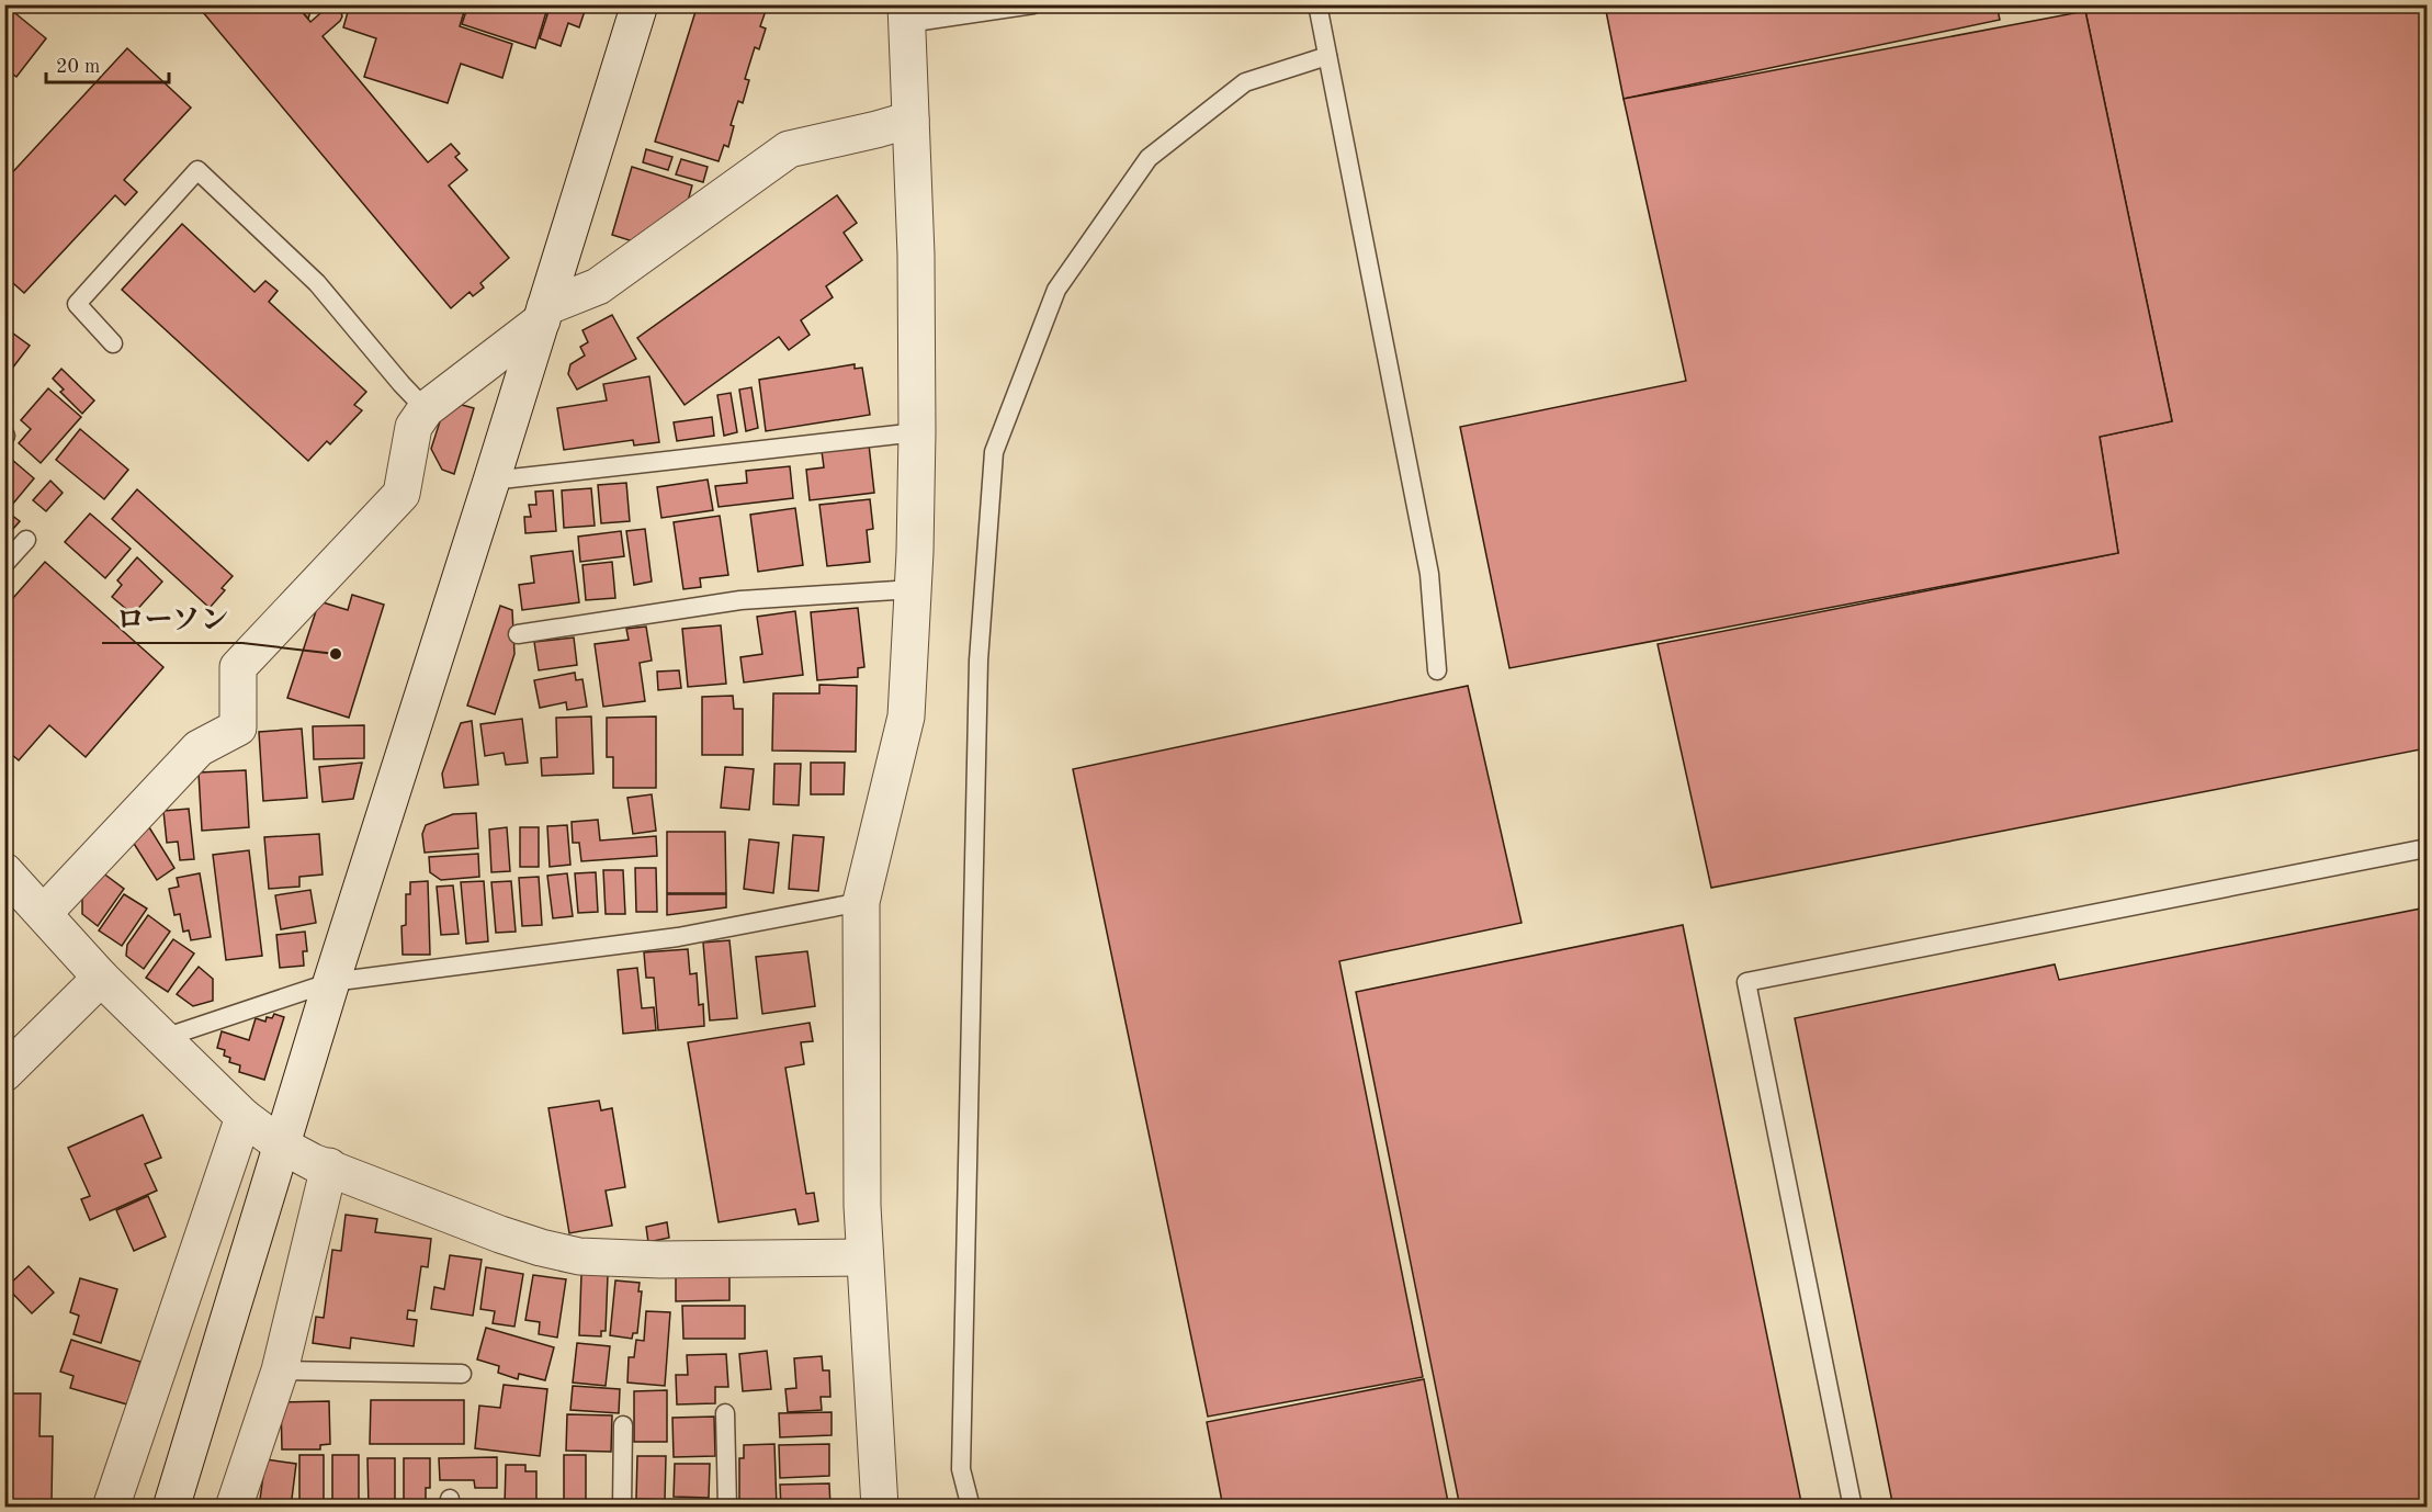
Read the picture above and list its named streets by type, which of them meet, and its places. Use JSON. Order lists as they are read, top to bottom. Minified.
{"places":["ローソン"],"scale_bar":"20 m"}
